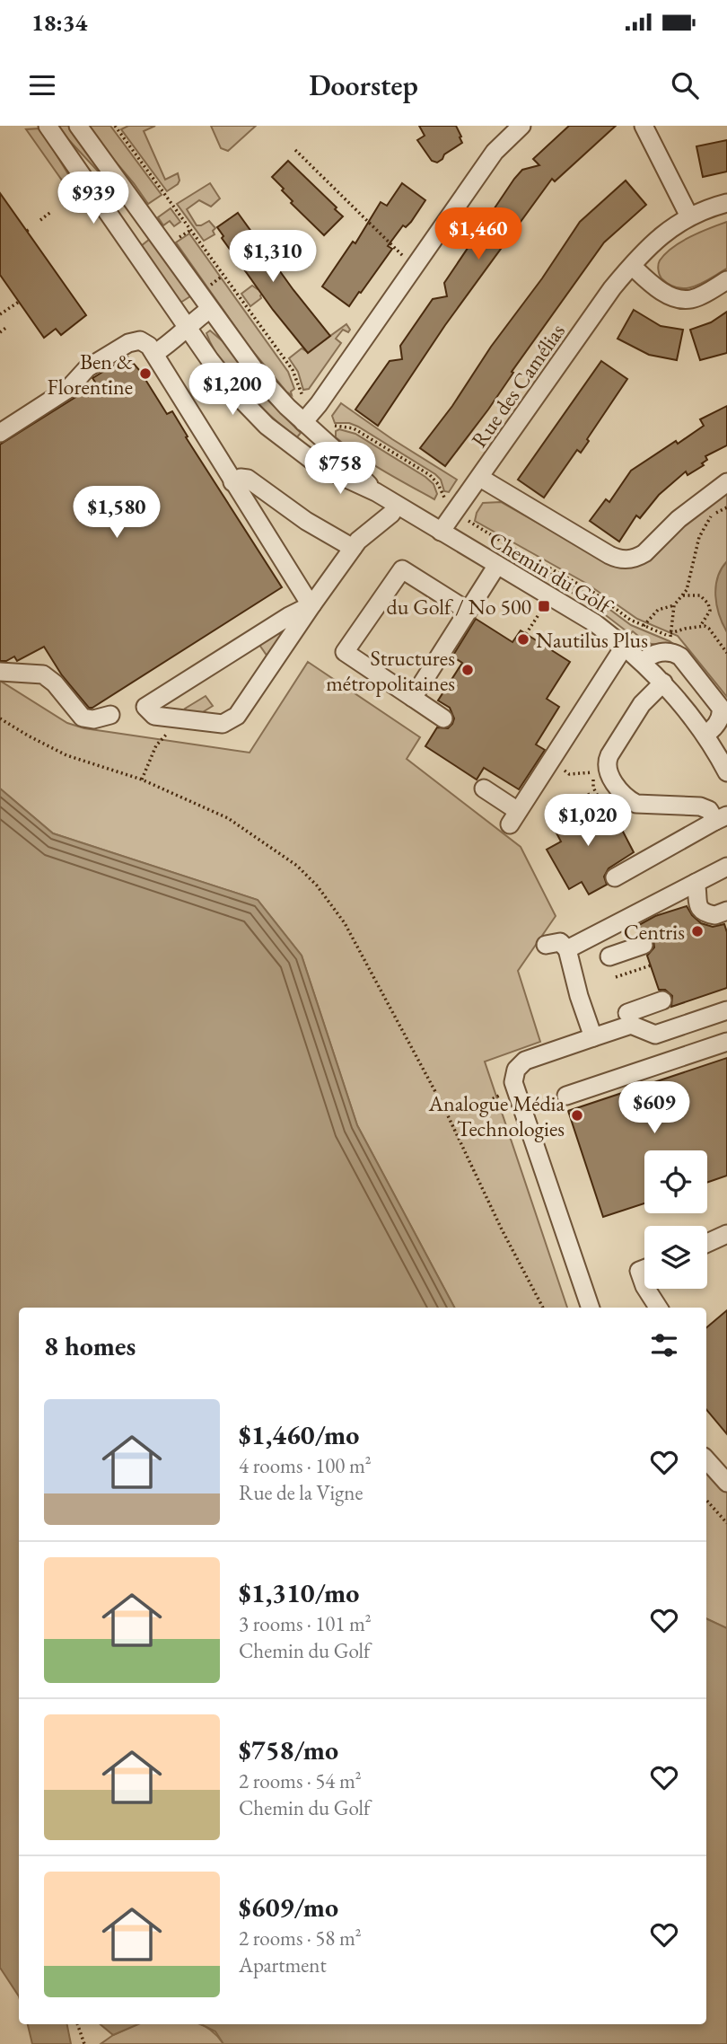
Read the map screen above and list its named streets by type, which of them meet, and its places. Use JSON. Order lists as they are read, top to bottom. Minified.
{"streets":{"street":["Rue des Camélias","Chemin du Golf"]},"crossings":[["Rue des Camélias","Chemin du Golf"]],"places":{"other":["Ben & Florentine","Nautilus Plus","Structures métropolitaines","Centris","Analogue Média Technologies"],"transit":["du Golf / No 500"]},"page":{"status":"18:34","header":"Doorstep","price":["$939","$1,460","$1,310","$1,200","$758","$1,580","$1,020","$609"],"heading":"8 homes","list":[{"name":"$1,460/mo","note":"4 rooms · 100 m² · Rue de la Vigne"},{"name":"$1,310/mo","note":"3 rooms · 101 m² · Chemin du Golf"},{"name":"$758/mo","note":"2 rooms · 54 m² · Chemin du Golf"},{"name":"$609/mo","note":"2 rooms · 58 m² · Apartment"}]}}
